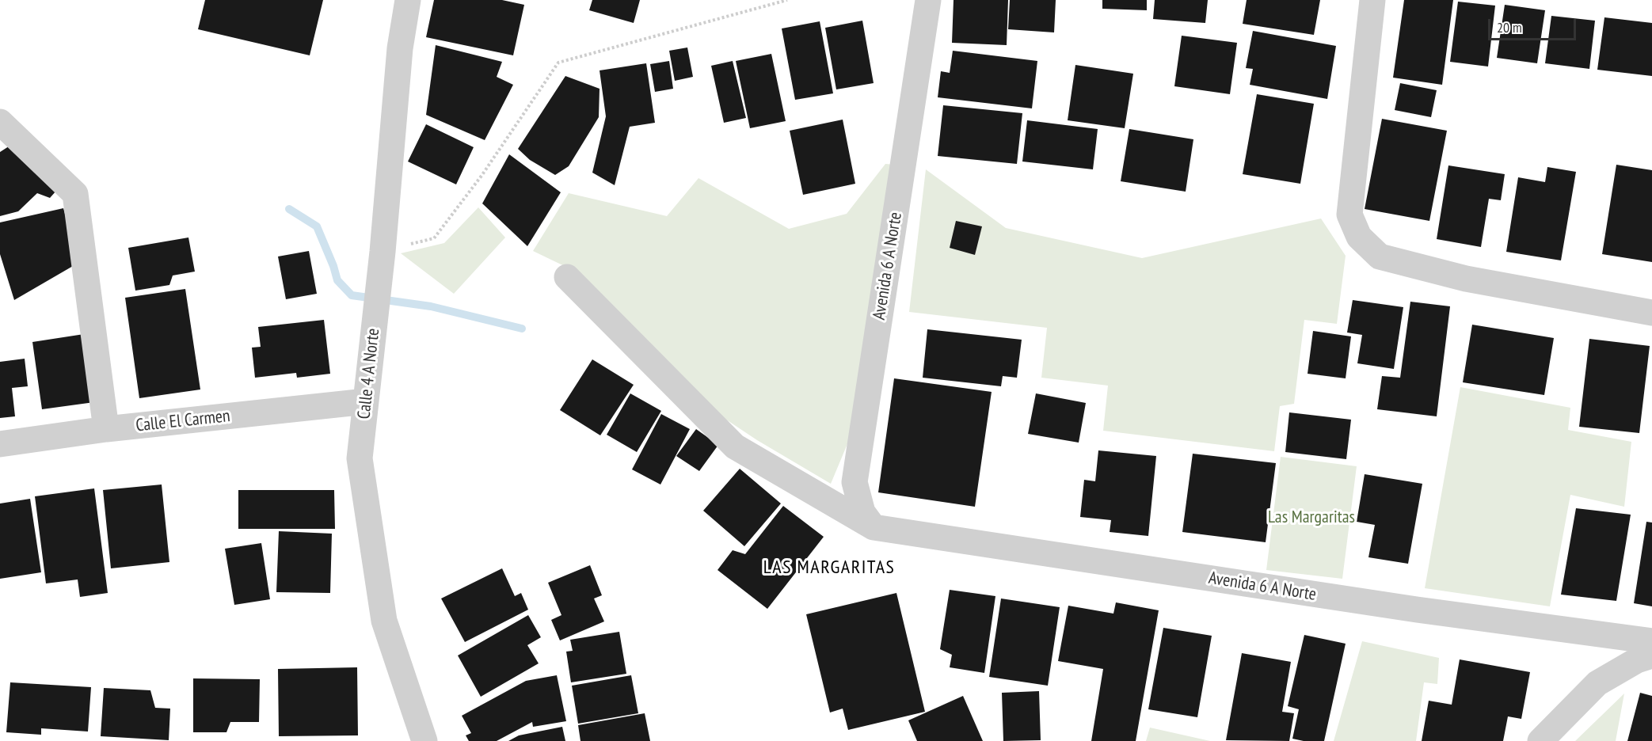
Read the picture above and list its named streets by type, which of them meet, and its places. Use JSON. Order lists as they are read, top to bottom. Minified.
{"streets":{"street":["Avenida 6 A Norte","Calle 4 A Norte","Calle El Carmen"]},"crossings":[["Calle 4 A Norte","Calle El Carmen"]],"districts":["LAS MARGARITAS"],"parks":["Las Margaritas"],"scale_bar":"20 m"}
